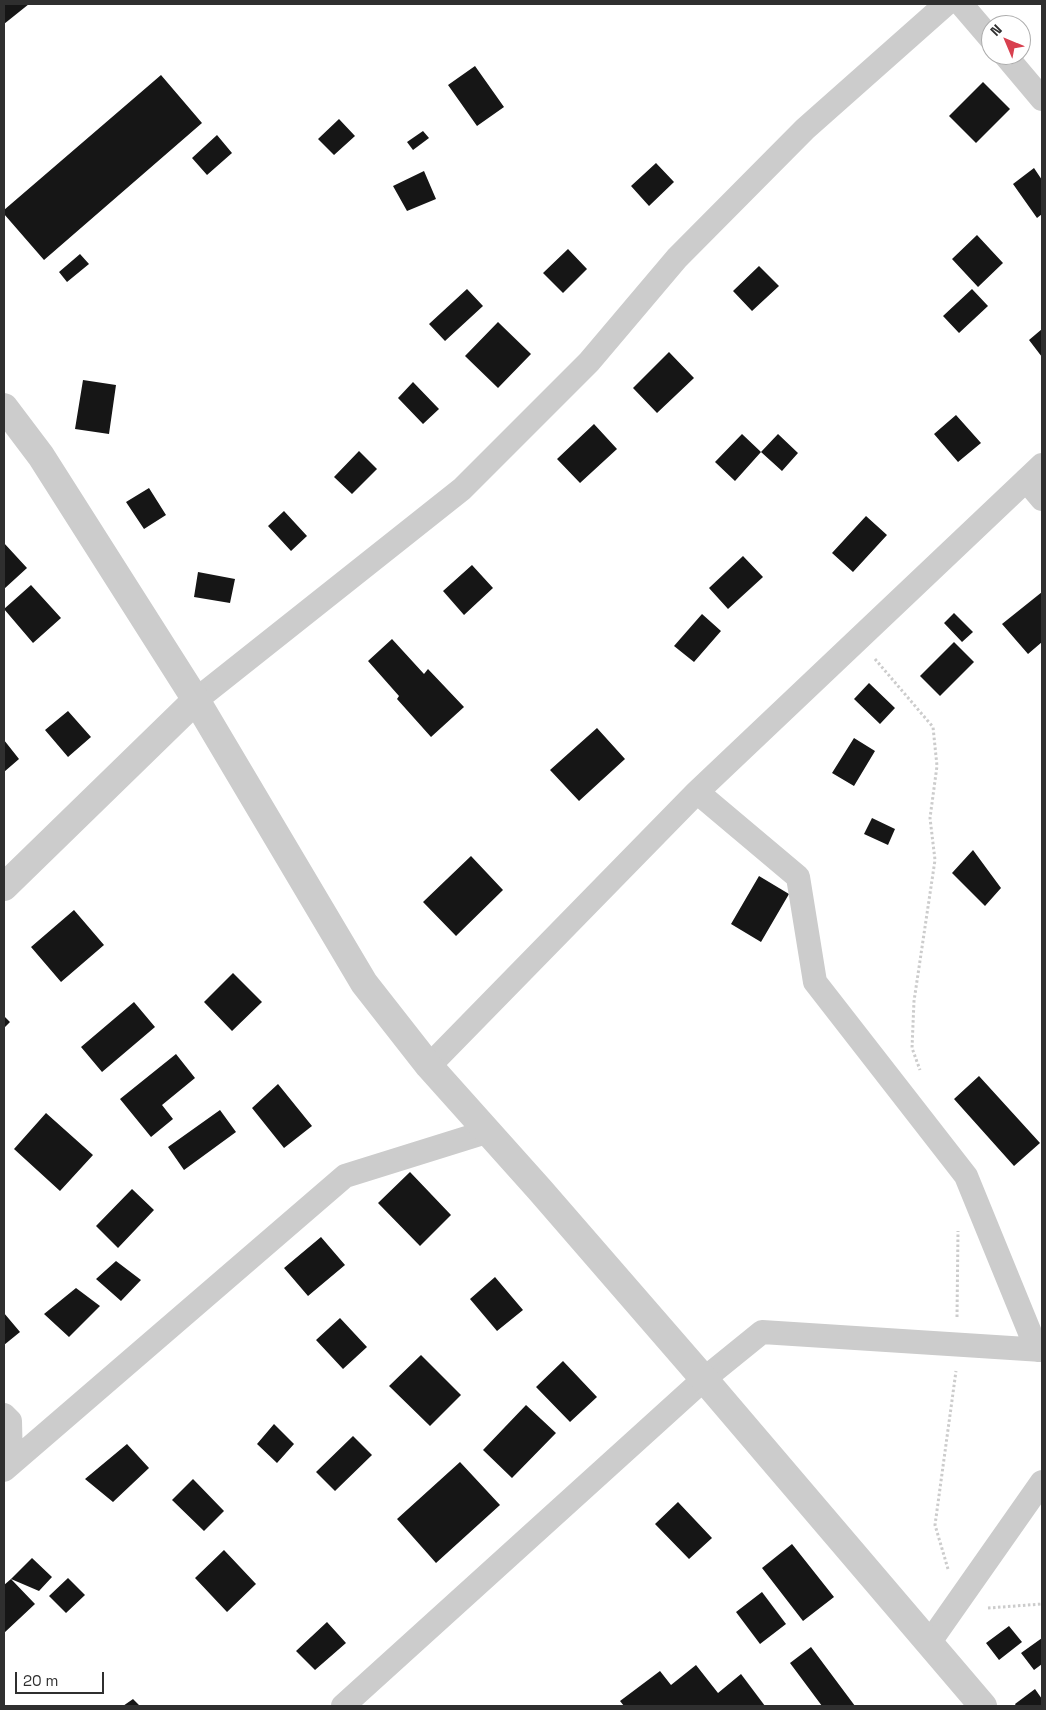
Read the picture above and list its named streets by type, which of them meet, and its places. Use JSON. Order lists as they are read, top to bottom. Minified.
{"scale_bar":"20 m","north":"top left"}
